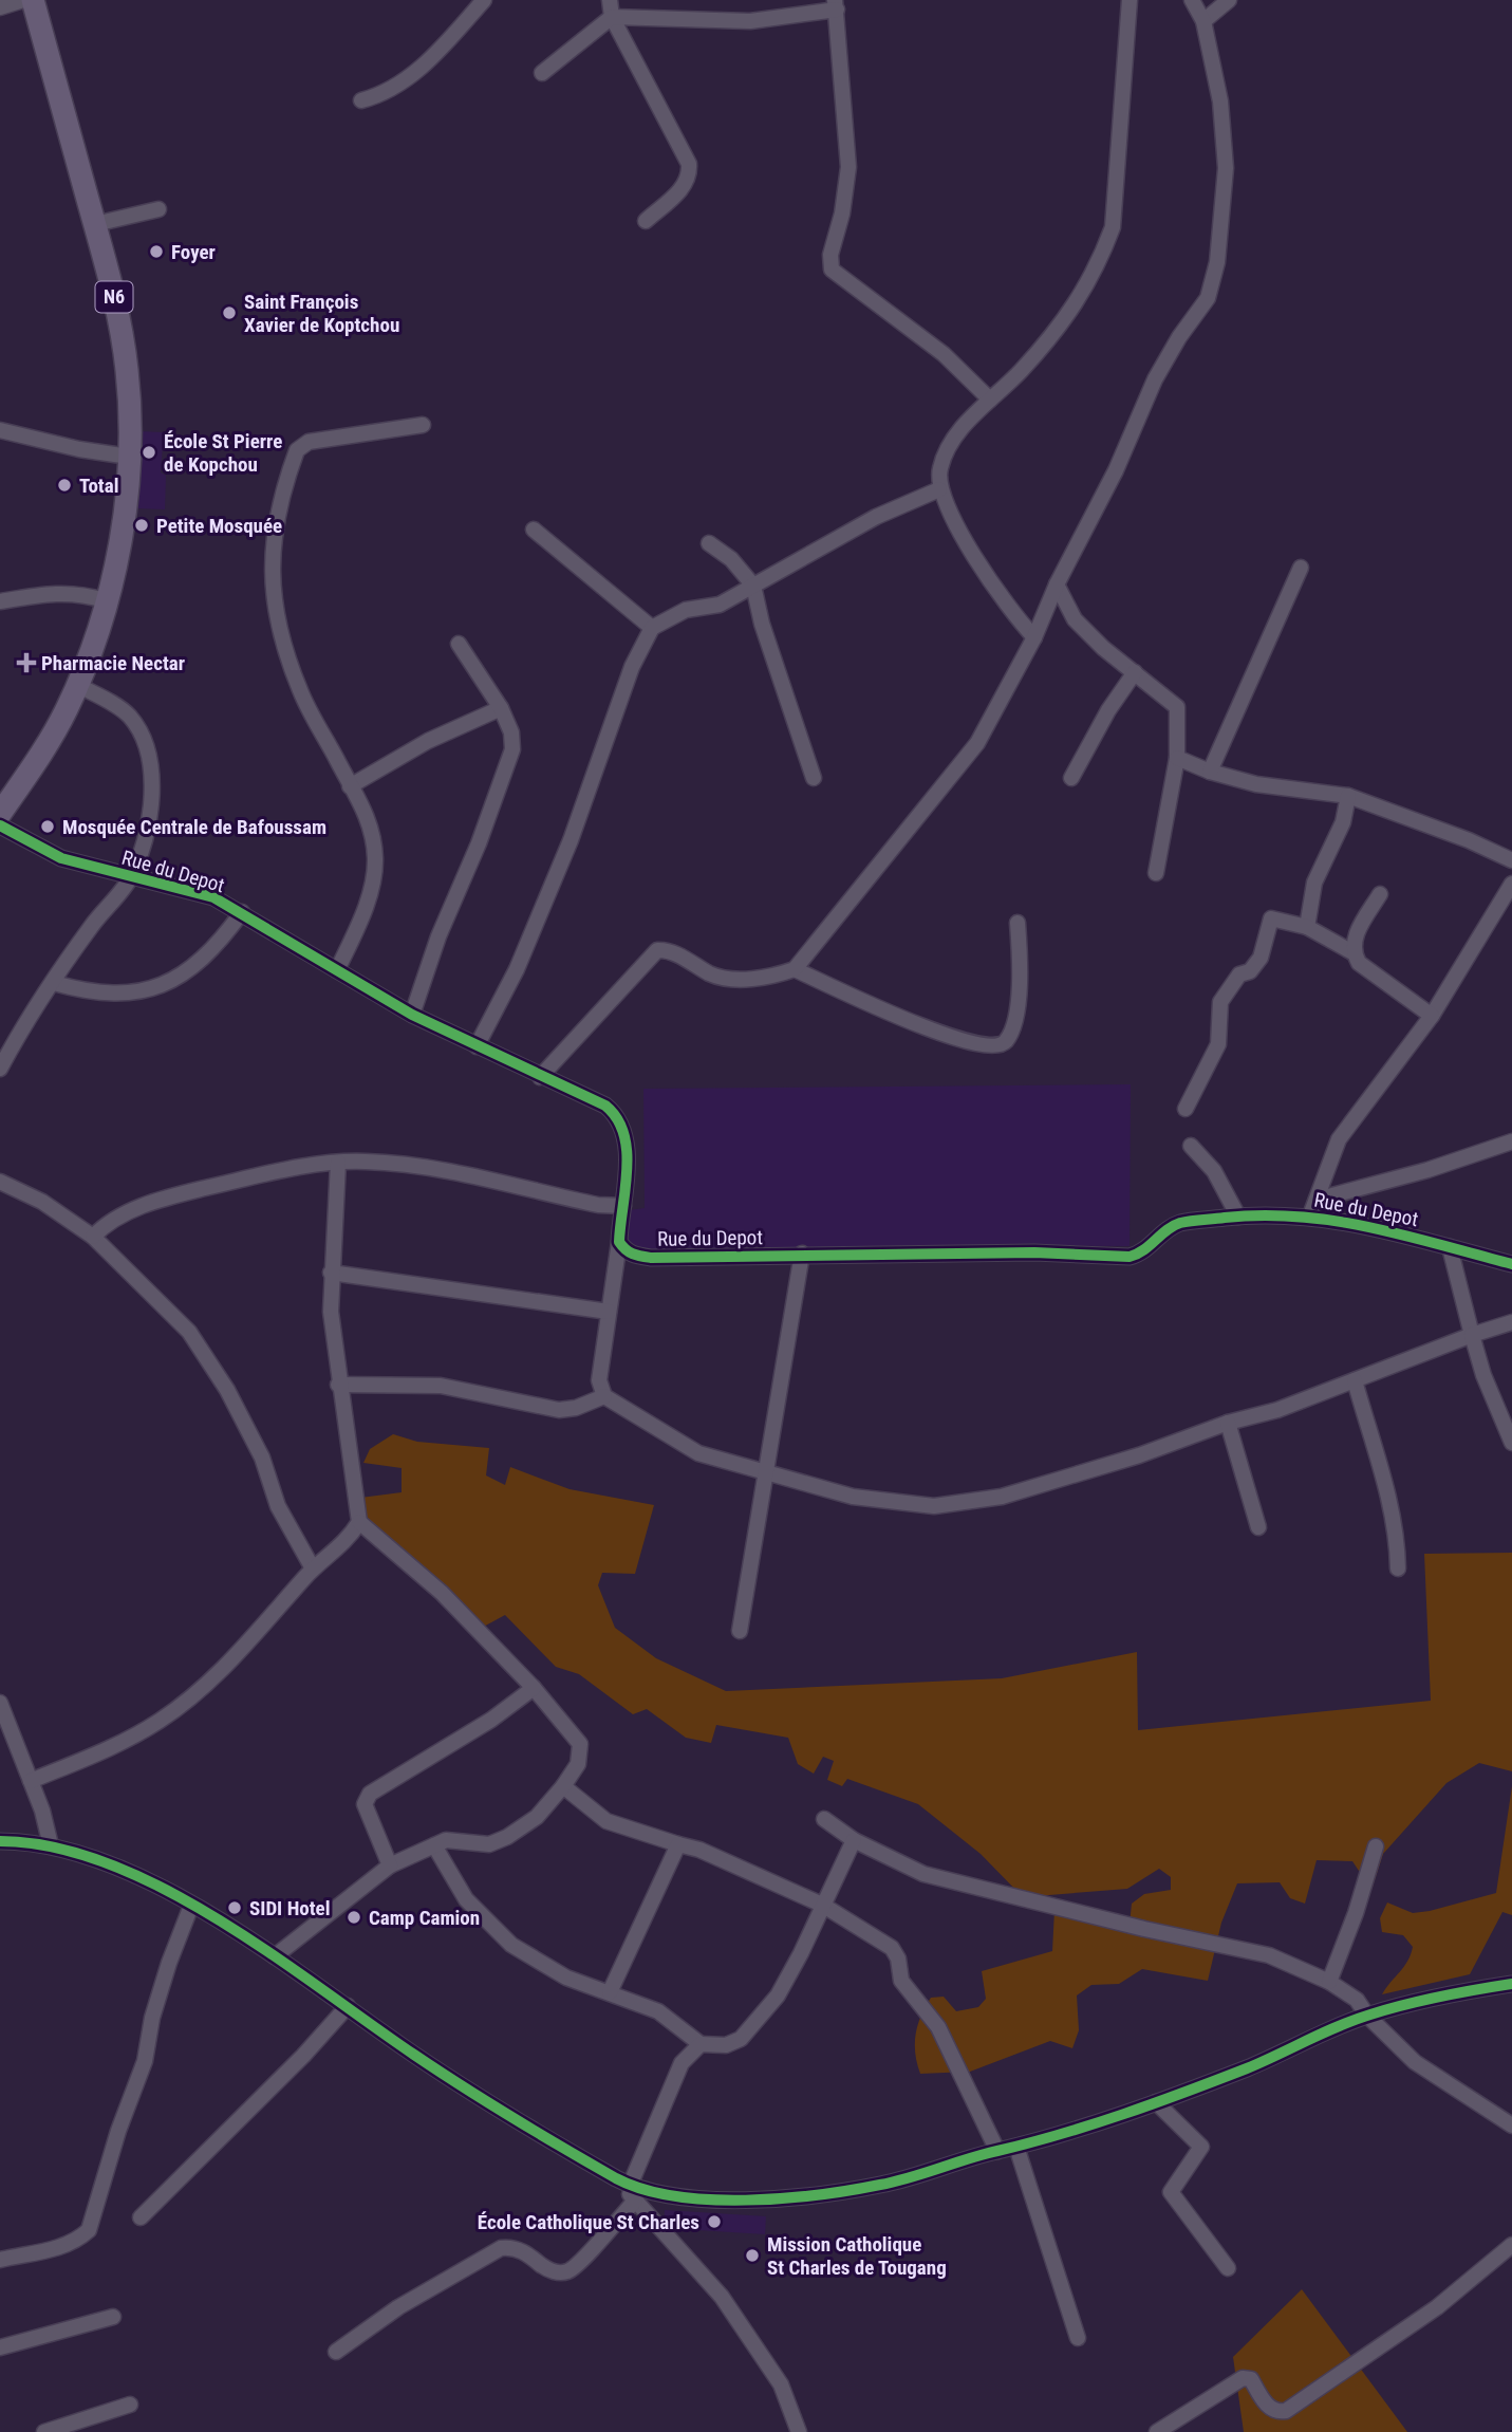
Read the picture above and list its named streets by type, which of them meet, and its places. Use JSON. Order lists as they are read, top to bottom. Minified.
{"streets":{"highway":["N6"],"street":["Rue du Depot"]},"places":{"other":["Foyer","Saint François Xavier de Koptchou","École St Pierre de Kopchou","Total","Petite Mosquée","Mosquée Centrale de Bafoussam","SIDI Hotel","Camp Camion","École Catholique St Charles","Mission Catholique St Charles de Tougang"],"health":["Pharmacie Nectar"]}}
